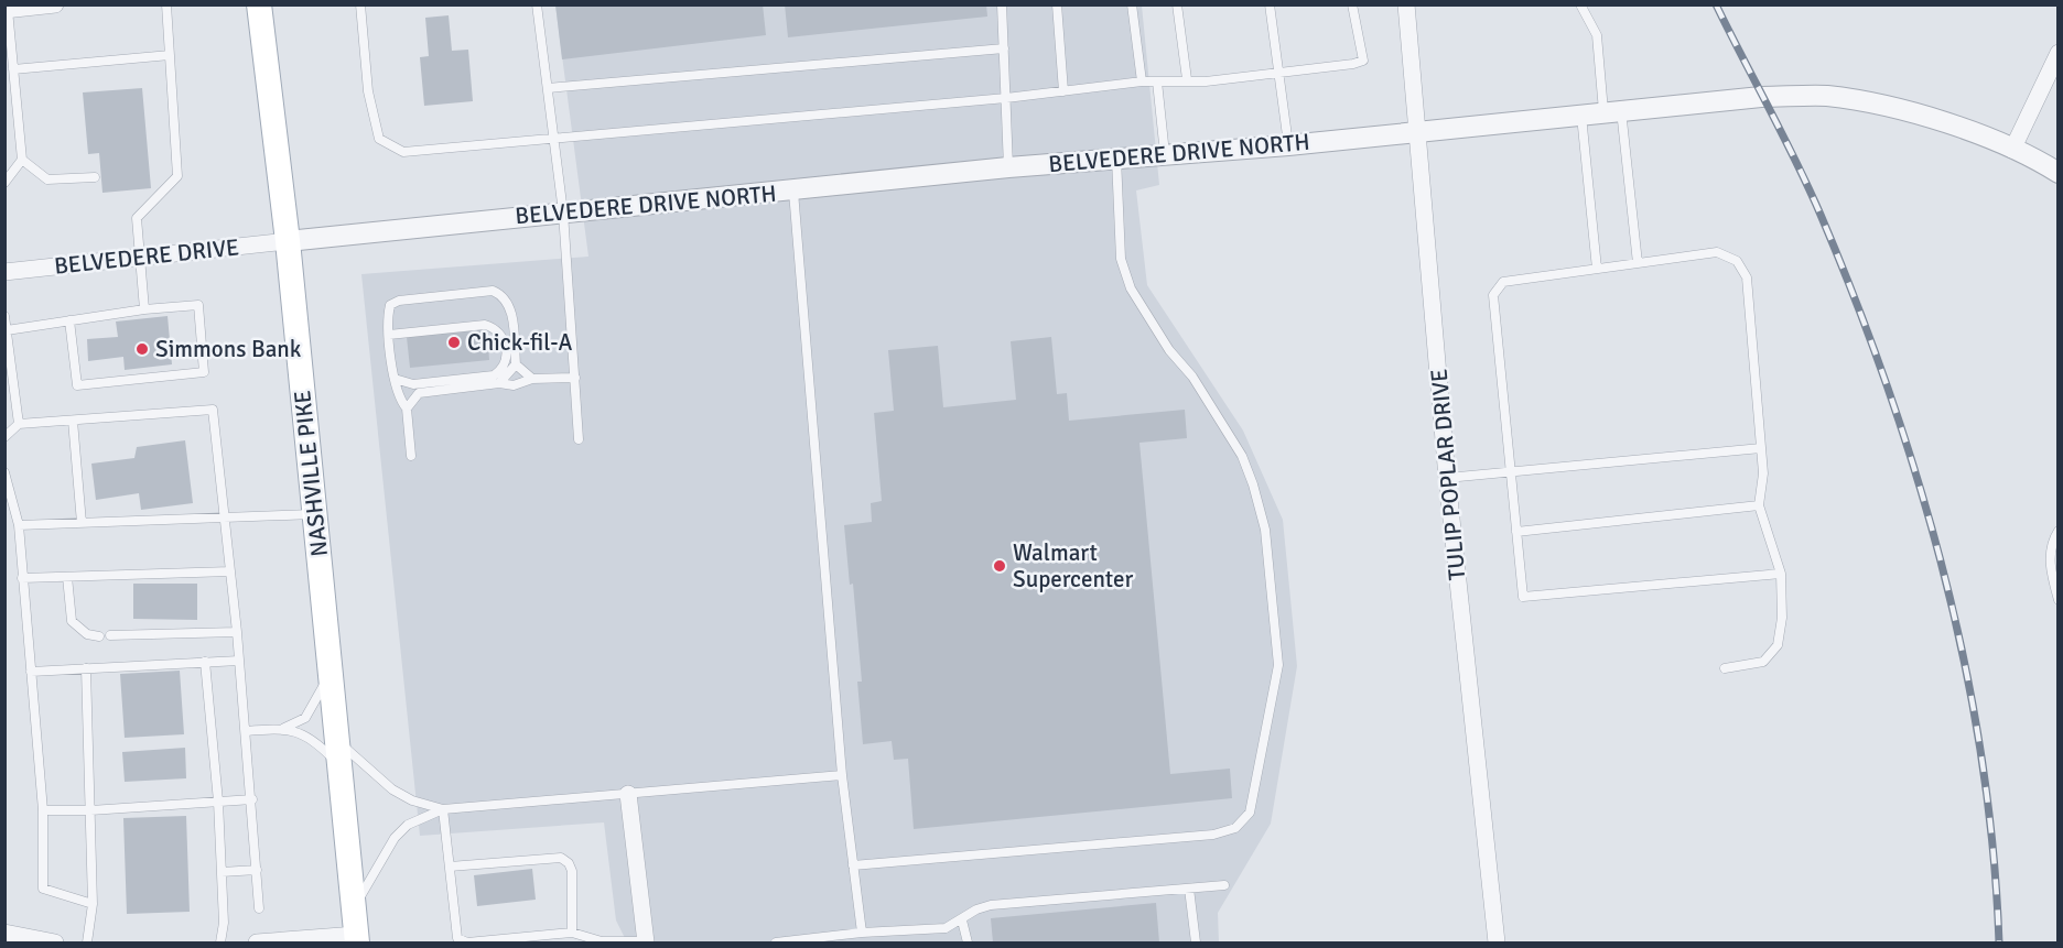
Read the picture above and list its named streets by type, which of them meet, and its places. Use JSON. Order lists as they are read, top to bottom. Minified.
{"streets":{"main road":["NASHVILLE PIKE"],"street":["BELVEDERE DRIVE NORTH","BELVEDERE DRIVE","TULIP POPLAR DRIVE"]},"crossings":[["BELVEDERE DRIVE NORTH","BELVEDERE DRIVE"],["BELVEDERE DRIVE NORTH","NASHVILLE PIKE"],["BELVEDERE DRIVE NORTH","TULIP POPLAR DRIVE"],["BELVEDERE DRIVE","NASHVILLE PIKE"]],"places":["Chick-fil-A","Simmons Bank","Walmart Supercenter"]}
